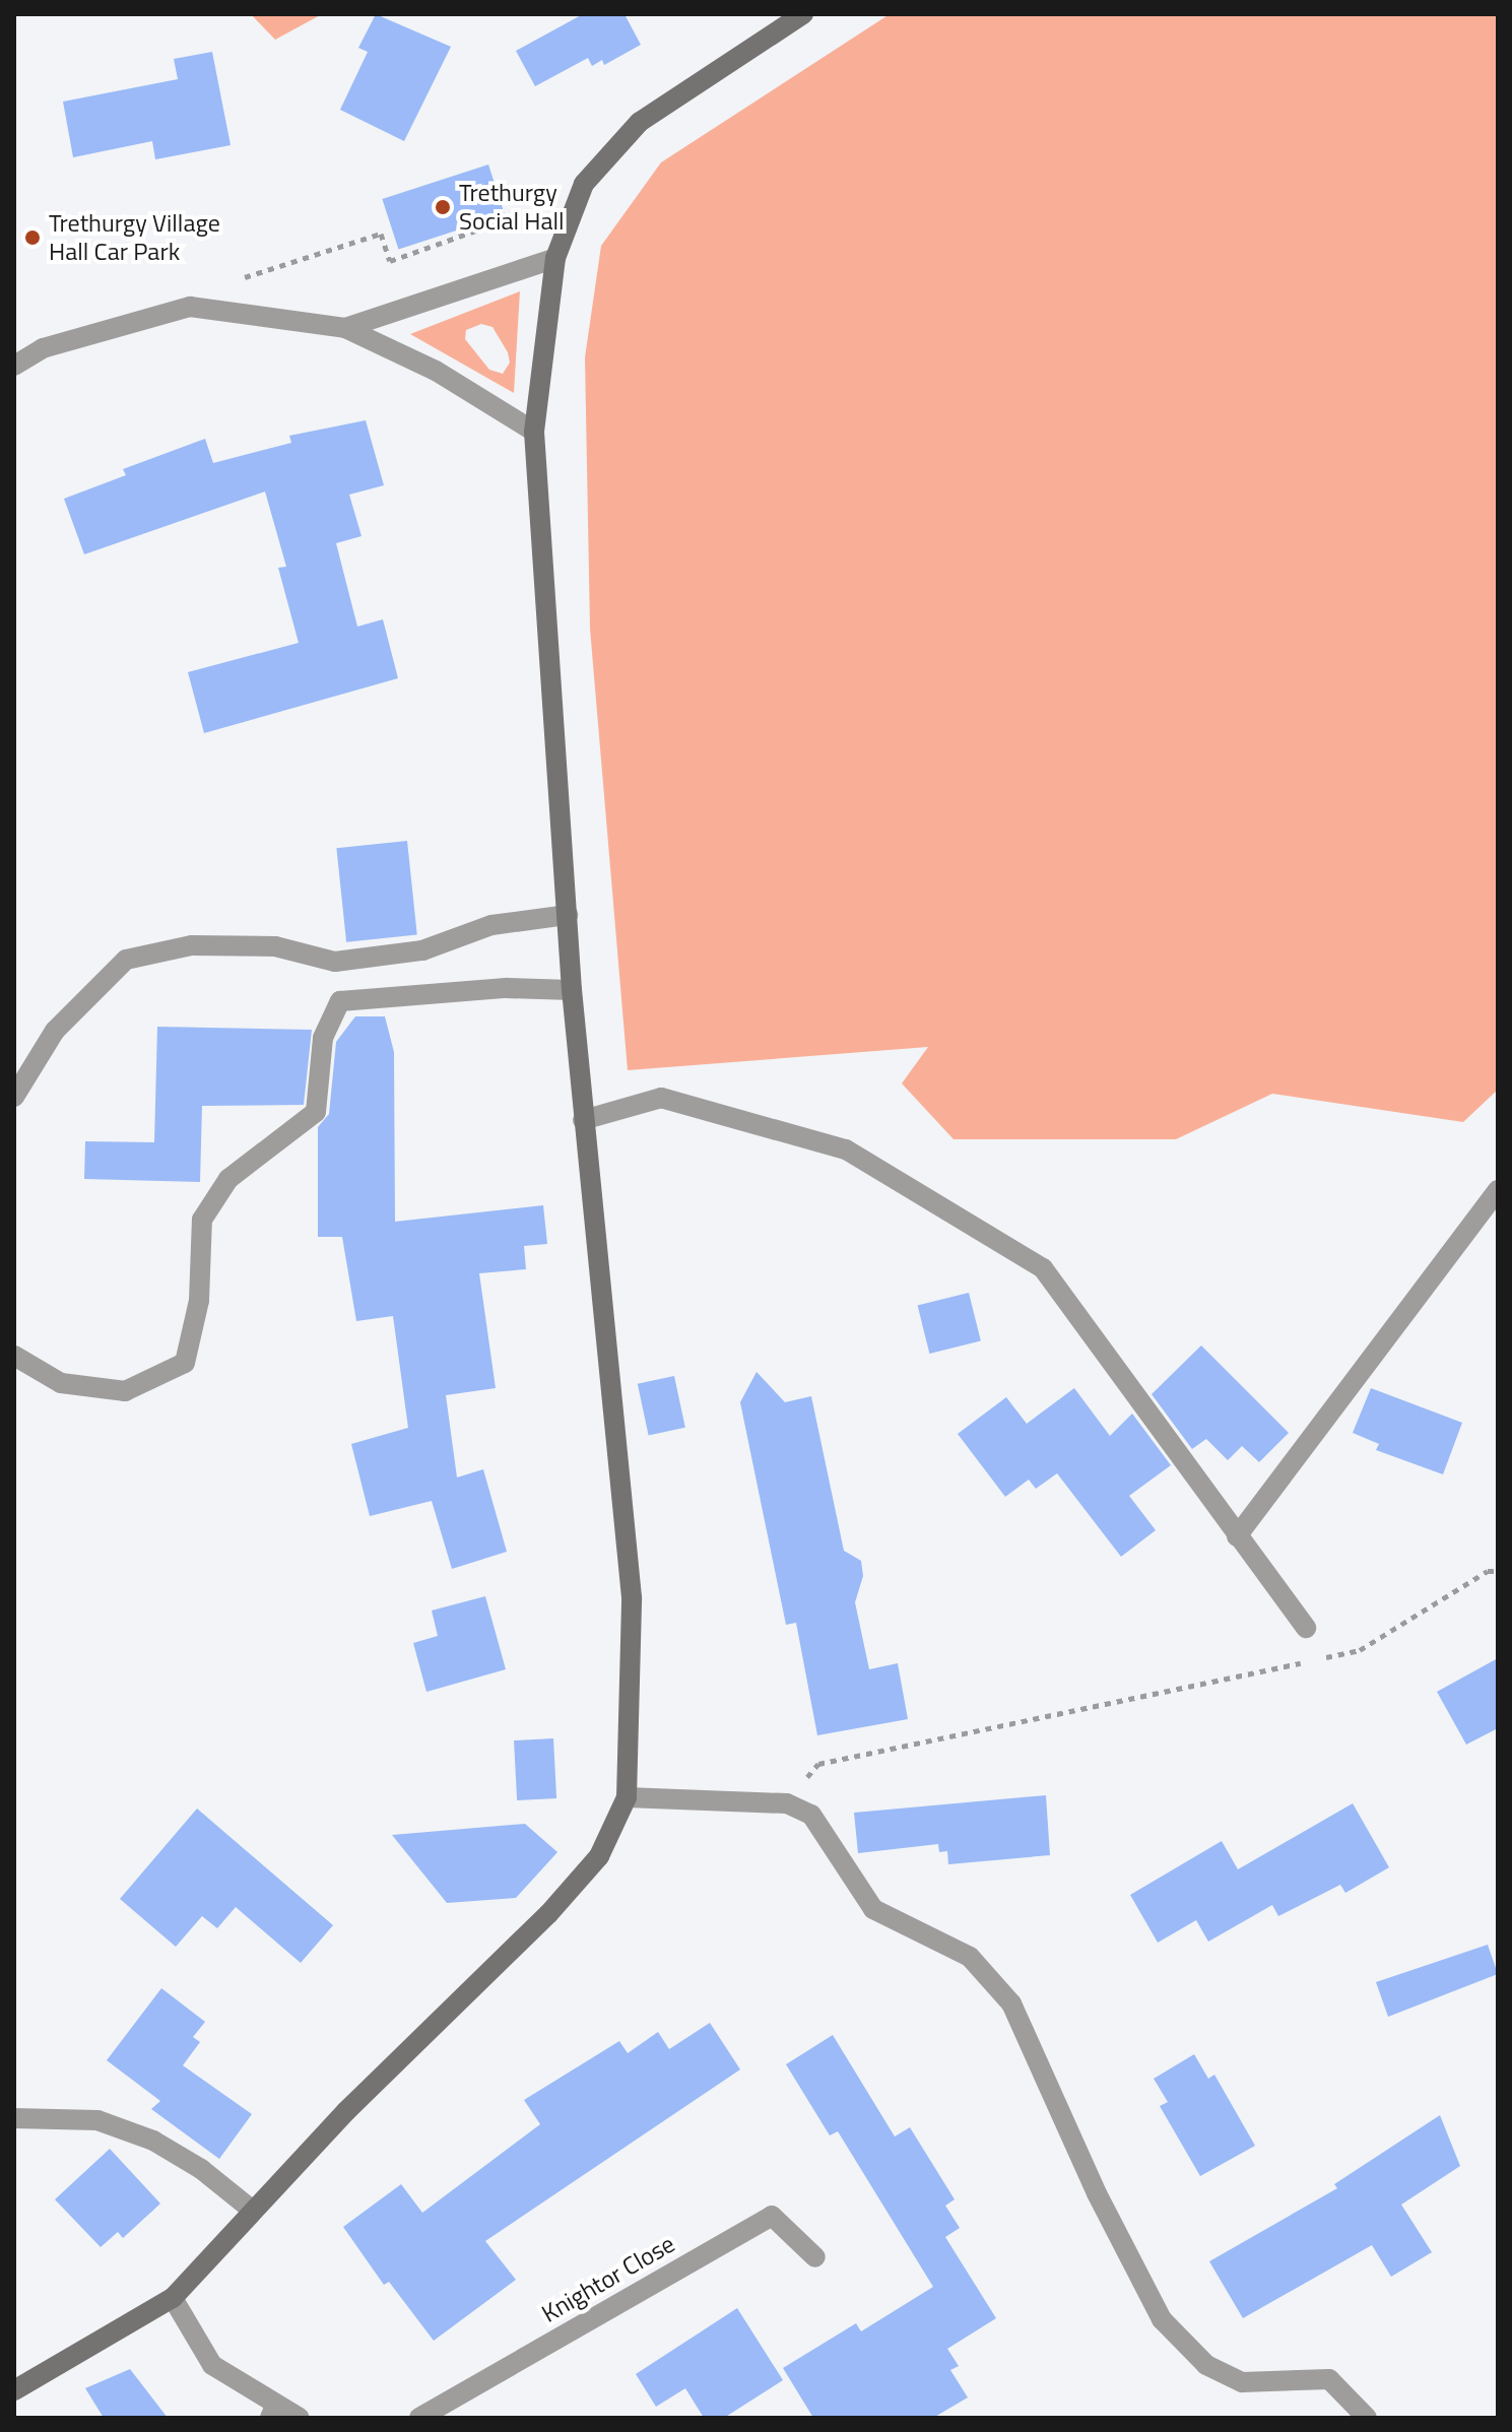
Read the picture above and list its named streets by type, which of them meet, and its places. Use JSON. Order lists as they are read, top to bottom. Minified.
{"streets":{"street":["Knightor Close"]},"places":["Trethurgy Social Hall","Trethurgy Village Hall Car Park"]}
